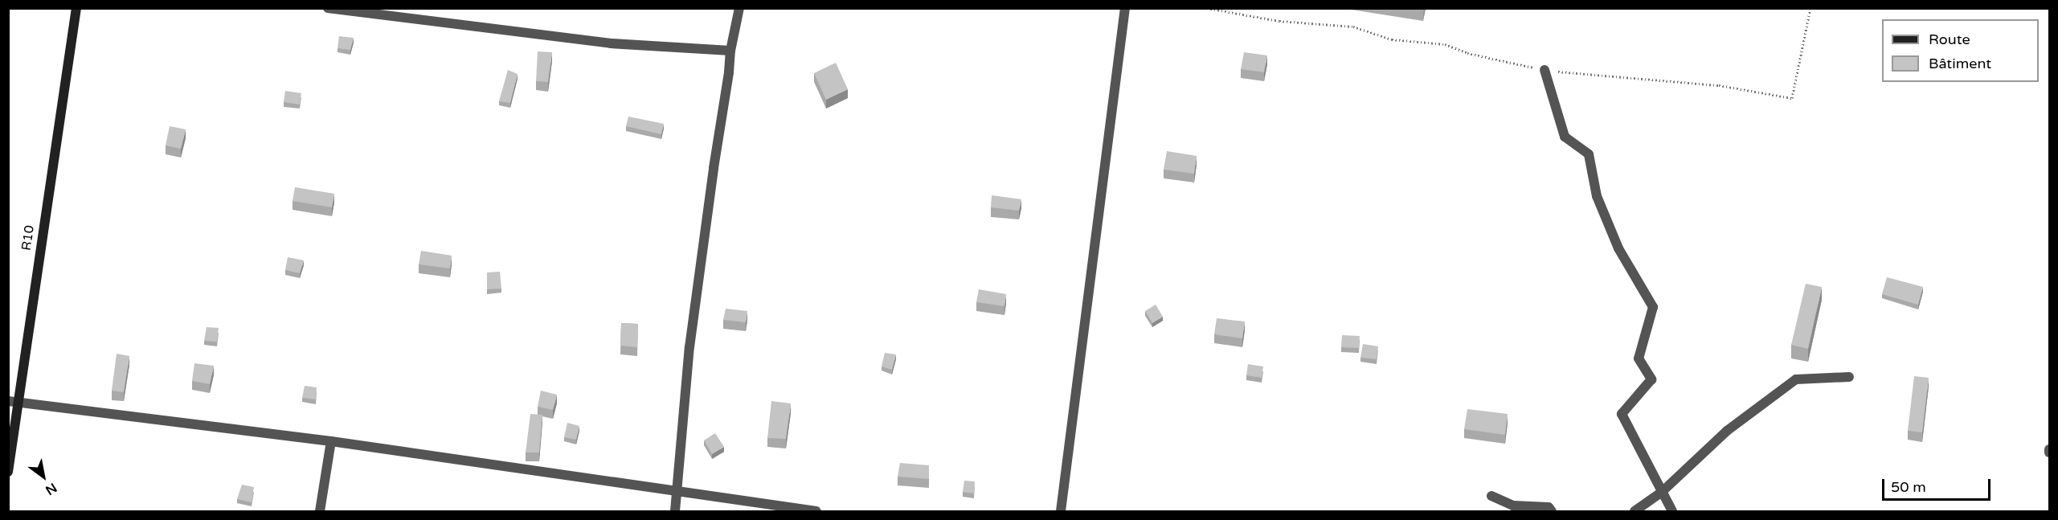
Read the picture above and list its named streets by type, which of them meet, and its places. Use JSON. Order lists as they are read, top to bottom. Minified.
{"streets":{"main road":["R10"]},"legend":["Route","Bâtiment"],"scale_bar":"50 m","north":"bottom right"}
